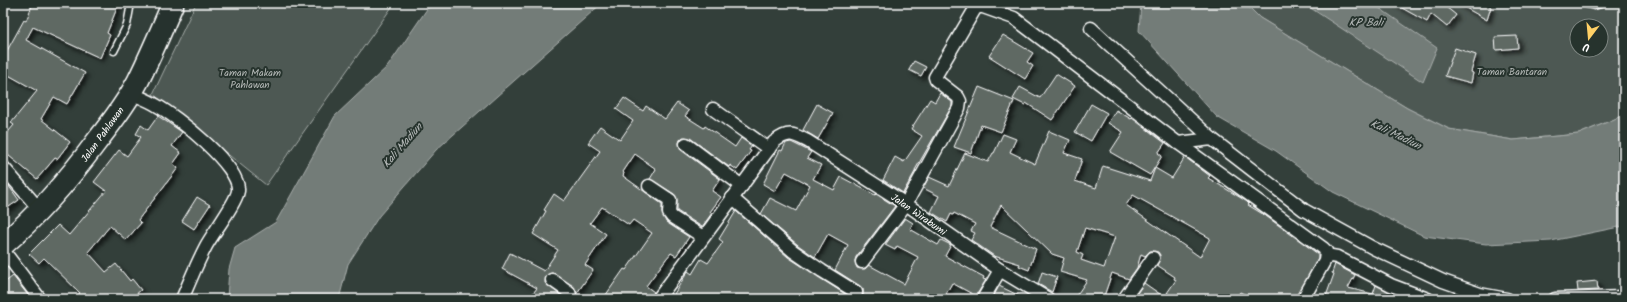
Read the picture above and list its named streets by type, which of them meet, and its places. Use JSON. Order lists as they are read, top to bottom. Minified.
{"streets":{"highway":["Jalan Pahlawan"],"street":["Jalan Wirabumi"]},"water":["KP Bali","Kali Madiun"],"parks":["Taman Bantaran","Taman Makam Pahlawan"],"north":"bottom"}
